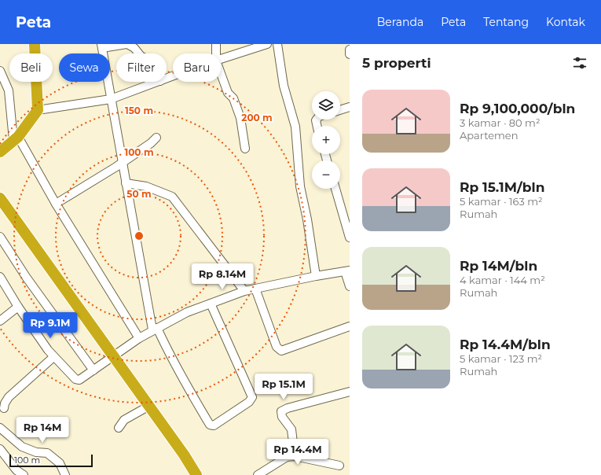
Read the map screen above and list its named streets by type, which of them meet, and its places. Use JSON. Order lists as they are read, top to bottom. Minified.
{"scale_bar":"100 m","page":{"header":"Peta","nav":["Beranda","Peta","Tentang","Kontak"],"heading":"5 properti","chip":["Beli","Sewa","Filter","Baru"],"list":[{"name":"Rp 9,100,000/bln","note":"3 kamar · 80 m² · Apartemen"},{"name":"Rp 15.1M/bln","note":"5 kamar · 163 m² · Rumah"},{"name":"Rp 14M/bln","note":"4 kamar · 144 m² · Rumah"},{"name":"Rp 14.4M/bln","note":"5 kamar · 123 m² · Rumah"}],"map_buttons":["+","−"],"price":["Rp 8.14M","Rp 9.1M","Rp 15.1M","Rp 14M","Rp 14.4M"],"scale":"100 m"},"rings":["150 m","200 m","100 m","50 m"]}
